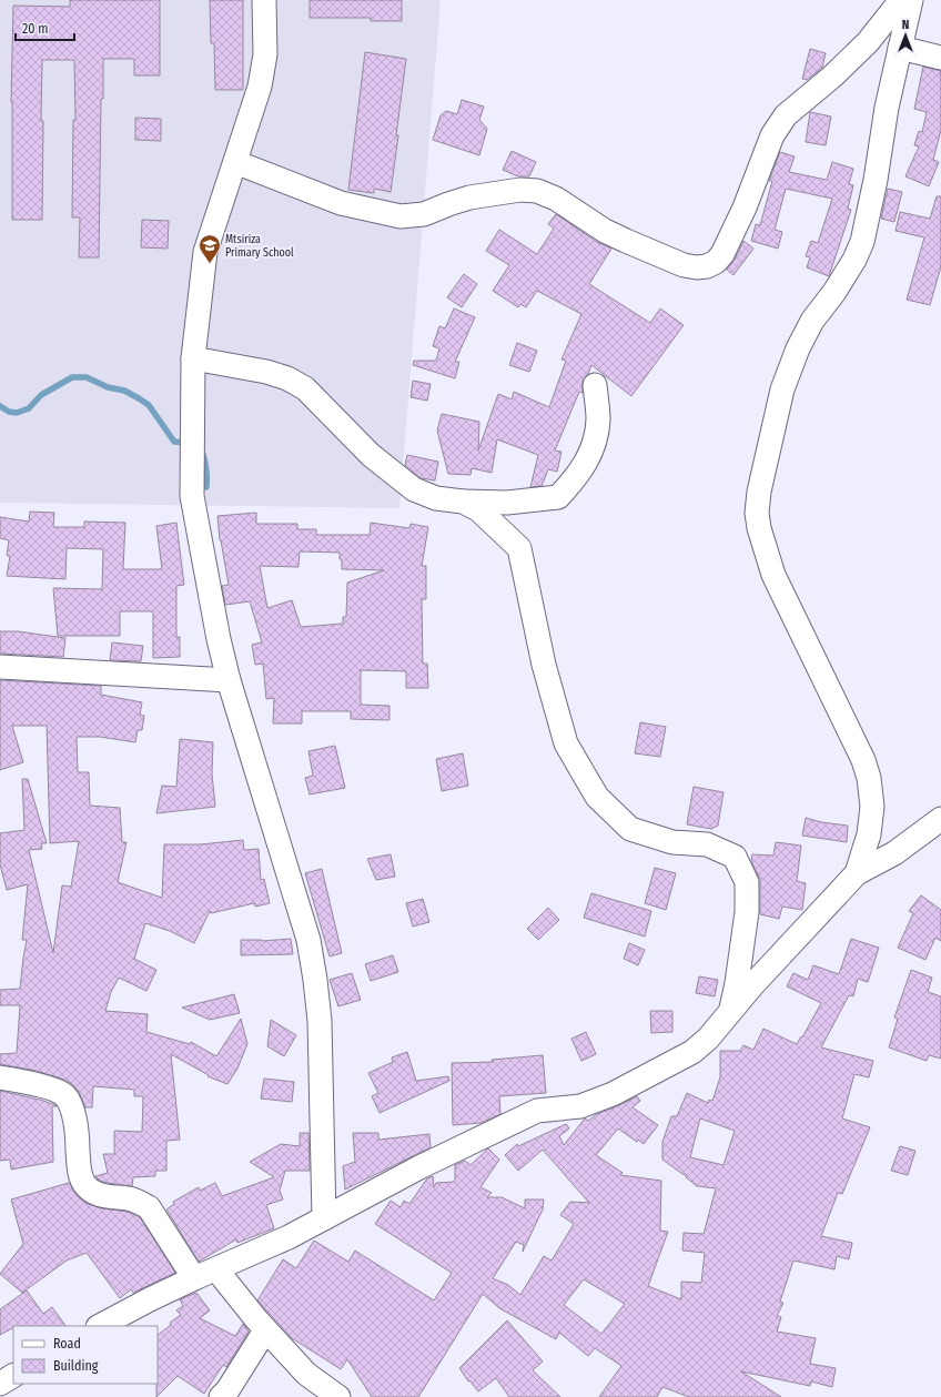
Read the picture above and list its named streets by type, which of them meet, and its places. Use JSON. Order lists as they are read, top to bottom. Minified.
{"places":{"school or university":["Mtsiriza Primary School"]},"legend":["Road","Building"],"scale_bar":"20 m","north":"top"}
